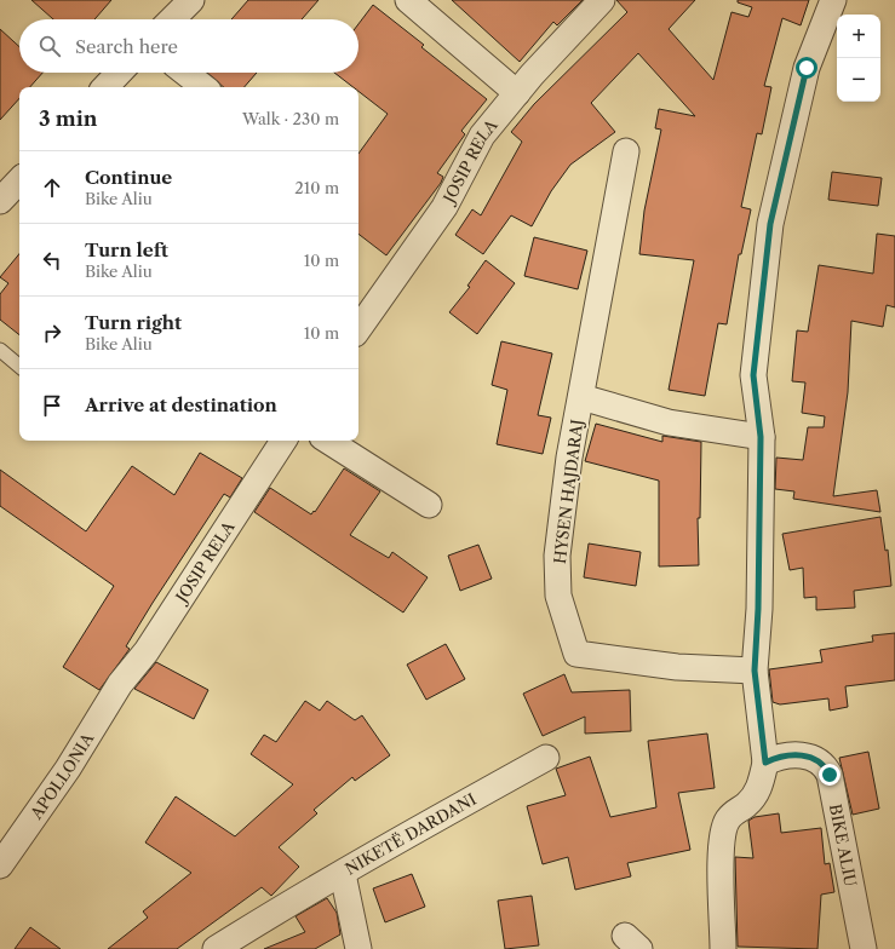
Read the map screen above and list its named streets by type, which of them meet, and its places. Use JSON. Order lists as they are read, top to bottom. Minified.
{"streets":{"street":["JOSIP RELA","HYSEN HAJDARAJ","APOLLONIA","NIKETË DARDANI","BIKE ALIU"]},"crossings":[["JOSIP RELA","APOLLONIA"]],"page":{"map_buttons":["+","−"],"search":"Search here","heading":["3 min","Walk · 230 m"],"list":[["Continue","Bike Aliu","210 m"],["Turn left","Bike Aliu","10 m"],["Turn right","Bike Aliu","10 m"],"Arrive at destination"]}}
